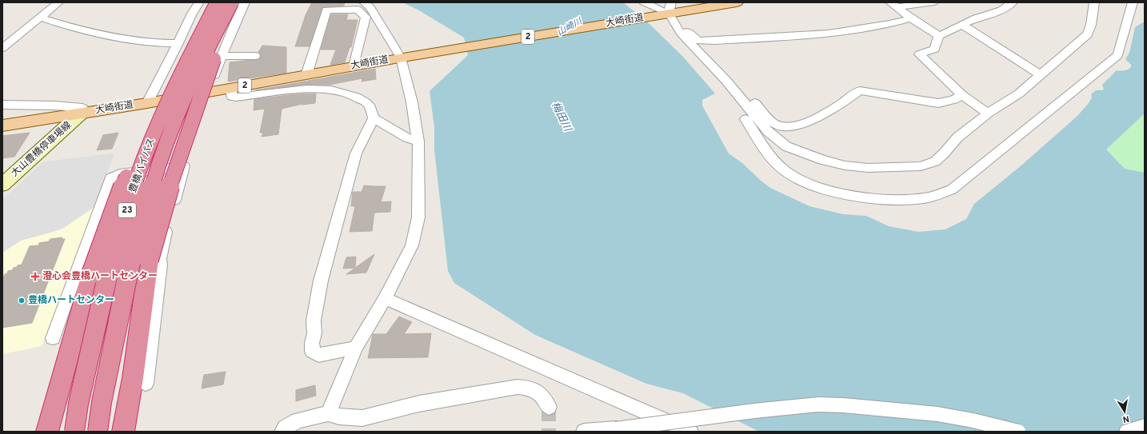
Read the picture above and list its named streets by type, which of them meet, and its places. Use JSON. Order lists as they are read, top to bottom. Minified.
{"streets":{"highway":["豊橋バイパス","23"],"main road":["大崎街道","2"],"street":["大山豊橋停車場線"]},"crossings":[["大崎街道","大山豊橋停車場線"],["豊橋バイパス","23"]],"water":["山崎川","梅田川"],"places":{"health":["澄心会豊橋ハートセンター"],"other":["豊橋ハートセンター"]},"north":"bottom"}
